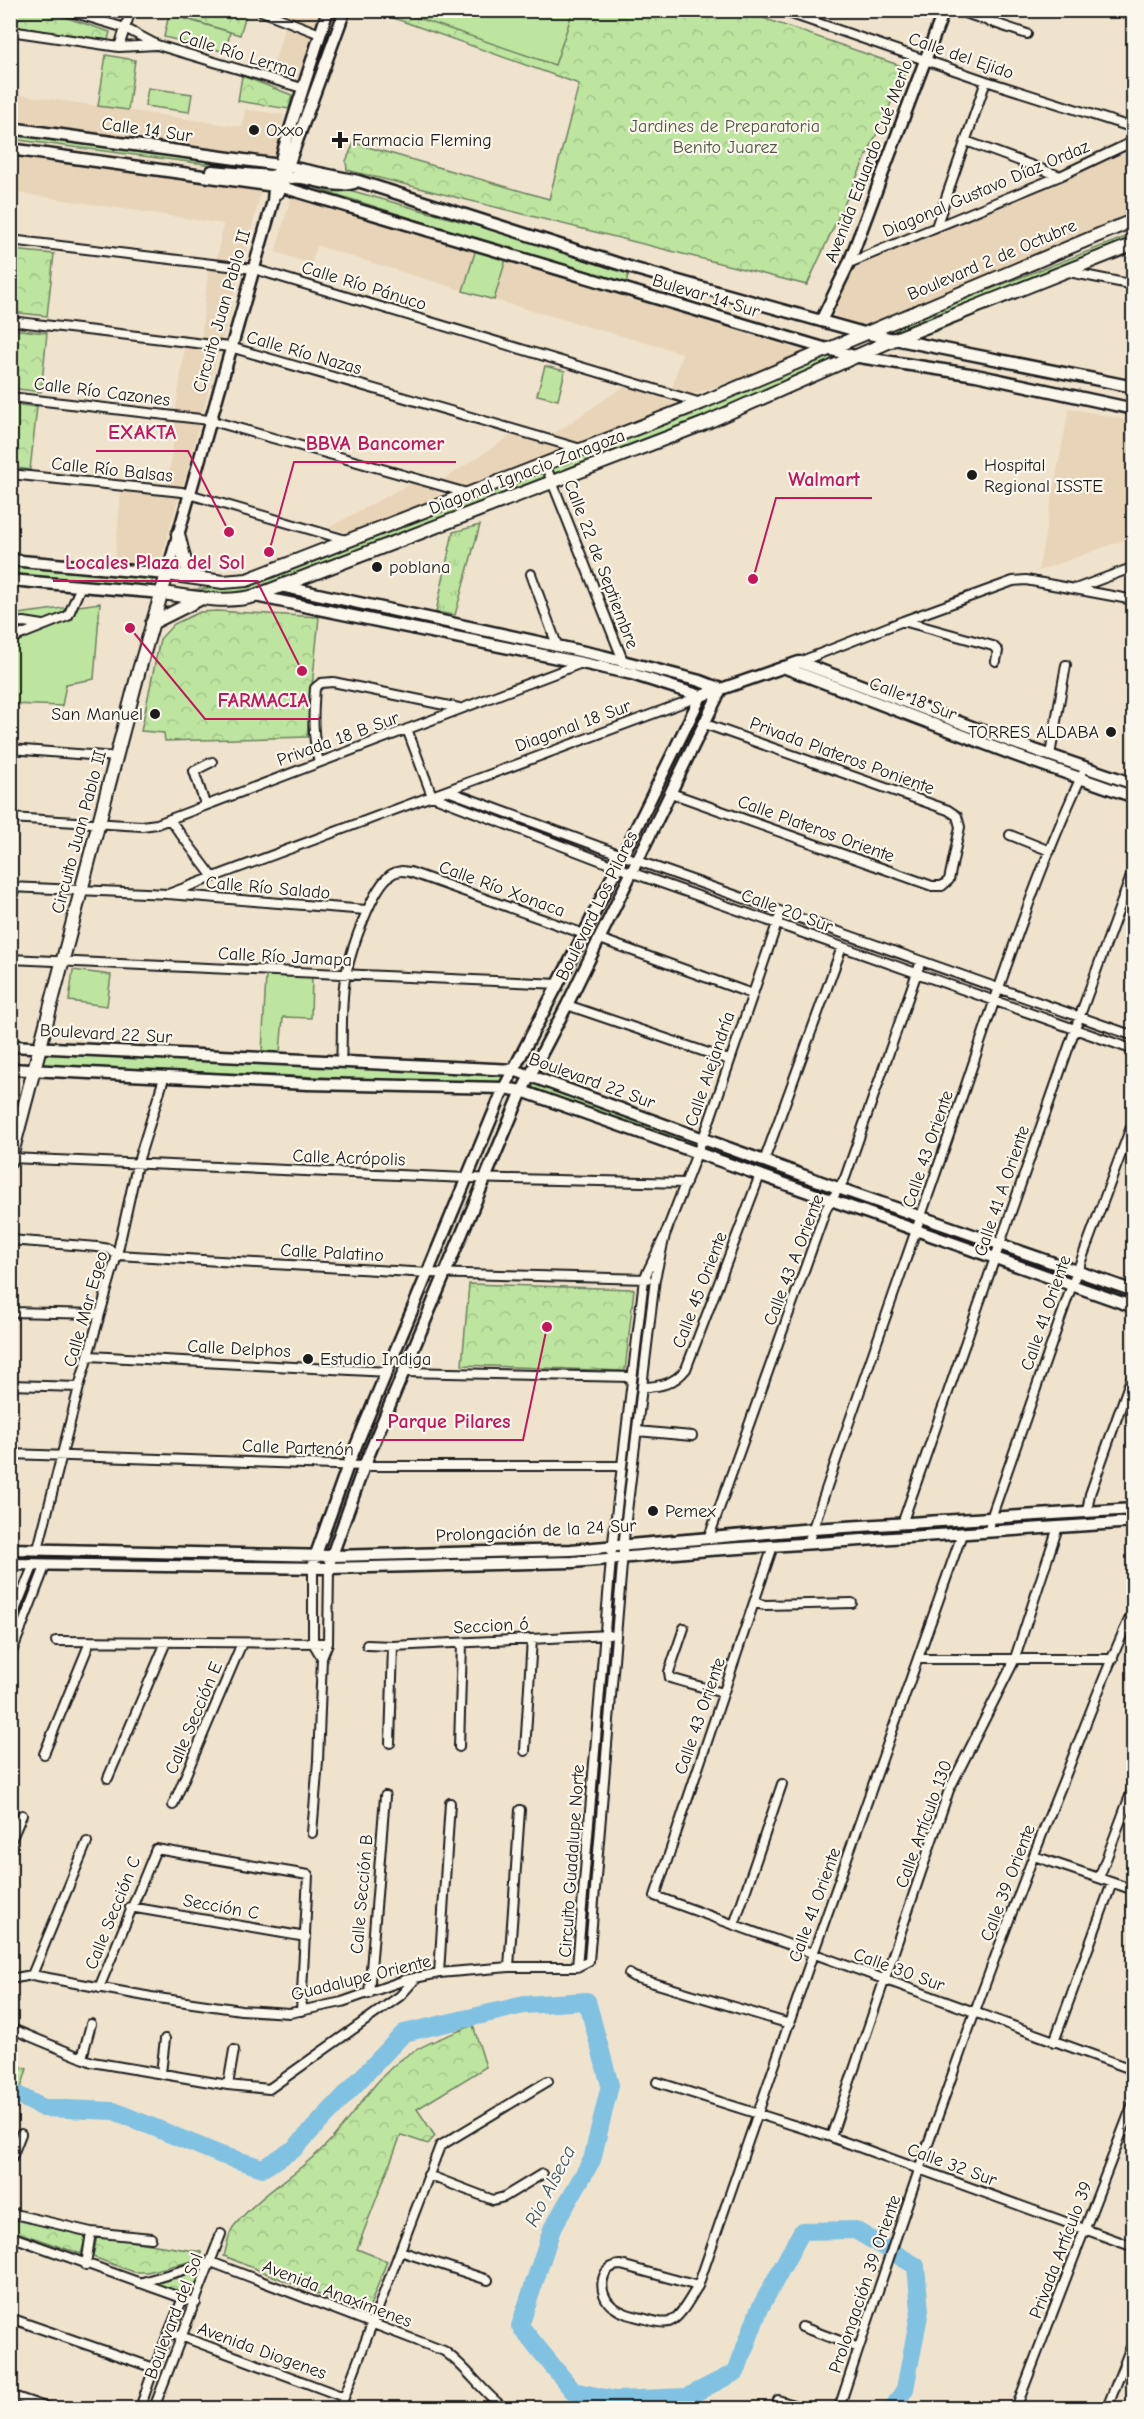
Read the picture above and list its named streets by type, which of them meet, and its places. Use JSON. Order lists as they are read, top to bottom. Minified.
{"streets":{"main road":["Boulevard 2 de Octubre","Circuito Juan Pablo II","Diagonal Ignacio Zaragoza"],"street":["Calle Río Lerma","Calle del Ejido","Calle 14 Sur","Avenida Eduardo Cué Merlo","Diagonal Gustavo Díaz Ordaz","Calle Río Pánuco","Bulevar 14 Sur","Calle Río Nazas","Calle Río Cazones","Calle Río Balsas","Calle 22 de Septiembre","Calle 18 Sur","Diagonal 18 Sur","Privada 18 B Sur","Privada Plateros Poniente","Calle Plateros Oriente","Calle Río Salado","Calle Río Xonaca","Boulevard Los Pilares","Calle 20 Sur","Calle Río Jamapa","Boulevard 22 Sur","Calle Alejandría","Calle 43 Oriente","Calle Acrópolis","Calle 41 A Oriente","Calle Palatino","Calle 43 A Oriente","Calle 45 Oriente","Calle Mar Egeo","Calle 41 Oriente","Calle Delphos","Calle Partenón","Prolongación de la 24 Sur","Seccion ó","Calle Sección E","Calle Artículo 130","Circuito Guadalupe Norte","Calle 39 Oriente","Calle Sección B","Sección C","Calle Sección C","Calle 30 Sur","Guadalupe Oriente","Calle 32 Sur","Privada Artículo 39","Prolongación 39 Oriente","Avenida Anaxímenes","Boulevard del Sol","Avenida Diogenes"]},"crossings":[["Calle Río Lerma","Circuito Juan Pablo II"],["Calle del Ejido","Avenida Eduardo Cué Merlo"],["Calle 14 Sur","Bulevar 14 Sur"],["Calle 14 Sur","Circuito Juan Pablo II"],["Avenida Eduardo Cué Merlo","Diagonal Gustavo Díaz Ordaz"],["Avenida Eduardo Cué Merlo","Bulevar 14 Sur"],["Boulevard 2 de Octubre","Bulevar 14 Sur"],["Boulevard 2 de Octubre","Diagonal Ignacio Zaragoza"],["Calle Río Pánuco","Circuito Juan Pablo II"],["Calle Río Pánuco","Diagonal Ignacio Zaragoza"],["Bulevar 14 Sur","Circuito Juan Pablo II"],["Bulevar 14 Sur","Diagonal Ignacio Zaragoza"],["Circuito Juan Pablo II","Calle Río Nazas"],["Circuito Juan Pablo II","Calle Río Cazones"],["Circuito Juan Pablo II","Calle Río Balsas"],["Circuito Juan Pablo II","Diagonal Ignacio Zaragoza"],["Circuito Juan Pablo II","Diagonal 18 Sur"],["Circuito Juan Pablo II","Privada 18 B Sur"],["Circuito Juan Pablo II","Calle Río Jamapa"],["Circuito Juan Pablo II","Boulevard 22 Sur"],["Circuito Juan Pablo II","Calle Acrópolis"],["Calle Río Nazas","Diagonal Ignacio Zaragoza"],["Calle Río Cazones","Diagonal Ignacio Zaragoza"],["Calle Río Balsas","Diagonal Ignacio Zaragoza"],["Diagonal Ignacio Zaragoza","Calle 22 de Septiembre"],["Calle 18 Sur","Diagonal 18 Sur"],["Calle 18 Sur","Calle 43 Oriente"],["Diagonal 18 Sur","Calle Río Salado"],["Diagonal 18 Sur","Boulevard Los Pilares"],["Diagonal 18 Sur","Calle 20 Sur"],["Privada Plateros Poniente","Calle Plateros Oriente"],["Privada Plateros Poniente","Boulevard Los Pilares"],["Calle Plateros Oriente","Boulevard Los Pilares"],["Calle Río Salado","Calle Río Xonaca"],["Calle Río Xonaca","Boulevard Los Pilares"],["Boulevard Los Pilares","Calle 20 Sur"],["Boulevard Los Pilares","Calle Río Jamapa"],["Boulevard Los Pilares","Boulevard 22 Sur"],["Boulevard Los Pilares","Calle Acrópolis"],["Boulevard Los Pilares","Calle Palatino"],["Boulevard Los Pilares","Calle Delphos"],["Boulevard Los Pilares","Calle Partenón"],["Boulevard Los Pilares","Prolongación de la 24 Sur"],["Calle 20 Sur","Calle Alejandría"],["Calle 20 Sur","Calle 43 Oriente"],["Calle 20 Sur","Calle 41 A Oriente"],["Calle 20 Sur","Calle 43 A Oriente"],["Boulevard 22 Sur","Calle Alejandría"],["Boulevard 22 Sur","Calle 43 Oriente"],["Boulevard 22 Sur","Calle 41 A Oriente"],["Boulevard 22 Sur","Calle 43 A Oriente"],["Boulevard 22 Sur","Calle 45 Oriente"],["Boulevard 22 Sur","Calle Mar Egeo"],["Boulevard 22 Sur","Calle 41 Oriente"],["Calle Alejandría","Calle Acrópolis"],["Calle Alejandría","Calle Palatino"],["Calle Alejandría","Calle 45 Oriente"],["Calle Alejandría","Calle Partenón"],["Calle Alejandría","Prolongación de la 24 Sur"],["Calle Alejandría","Circuito Guadalupe Norte"],["Calle 43 Oriente","Prolongación de la 24 Sur"],["Calle 43 Oriente","Calle 30 Sur"],["Calle Acrópolis","Calle Mar Egeo"],["Calle 41 A Oriente","Prolongación de la 24 Sur"],["Calle Palatino","Calle Mar Egeo"],["Calle 43 A Oriente","Prolongación de la 24 Sur"],["Calle Mar Egeo","Calle Delphos"],["Calle Mar Egeo","Calle Partenón"],["Calle Mar Egeo","Prolongación de la 24 Sur"],["Calle 41 Oriente","Prolongación de la 24 Sur"],["Calle 41 Oriente","Calle 30 Sur"],["Calle 41 Oriente","Calle 32 Sur"],["Prolongación de la 24 Sur","Calle Artículo 130"],["Prolongación de la 24 Sur","Circuito Guadalupe Norte"],["Seccion ó","Circuito Guadalupe Norte"],["Calle Artículo 130","Calle 30 Sur"],["Calle Artículo 130","Calle 32 Sur"],["Circuito Guadalupe Norte","Guadalupe Oriente"],["Calle 39 Oriente","Calle 30 Sur"],["Calle 39 Oriente","Calle 32 Sur"],["Calle 39 Oriente","Prolongación 39 Oriente"],["Calle Sección B","Guadalupe Oriente"],["Sección C","Calle Sección C"],["Calle Sección C","Guadalupe Oriente"],["Calle 32 Sur","Privada Artículo 39"],["Calle 32 Sur","Prolongación 39 Oriente"],["Avenida Anaxímenes","Boulevard del Sol"],["Boulevard del Sol","Avenida Diogenes"]],"water":["Rio Alseca"],"parks":["Jardines de Preparatoria Benito Juarez"],"places":{"other":["Oxxo","Hospital Regional ISSTE","EXAKTA","BBVA Bancomer","poblana","Walmart","FARMACIA","Locales Plaza del Sol","San Manuel","TORRES ALDABA","Parque Pilares","Estudio Indiga","Pemex"],"health":["Farmacia Fleming"]}}
